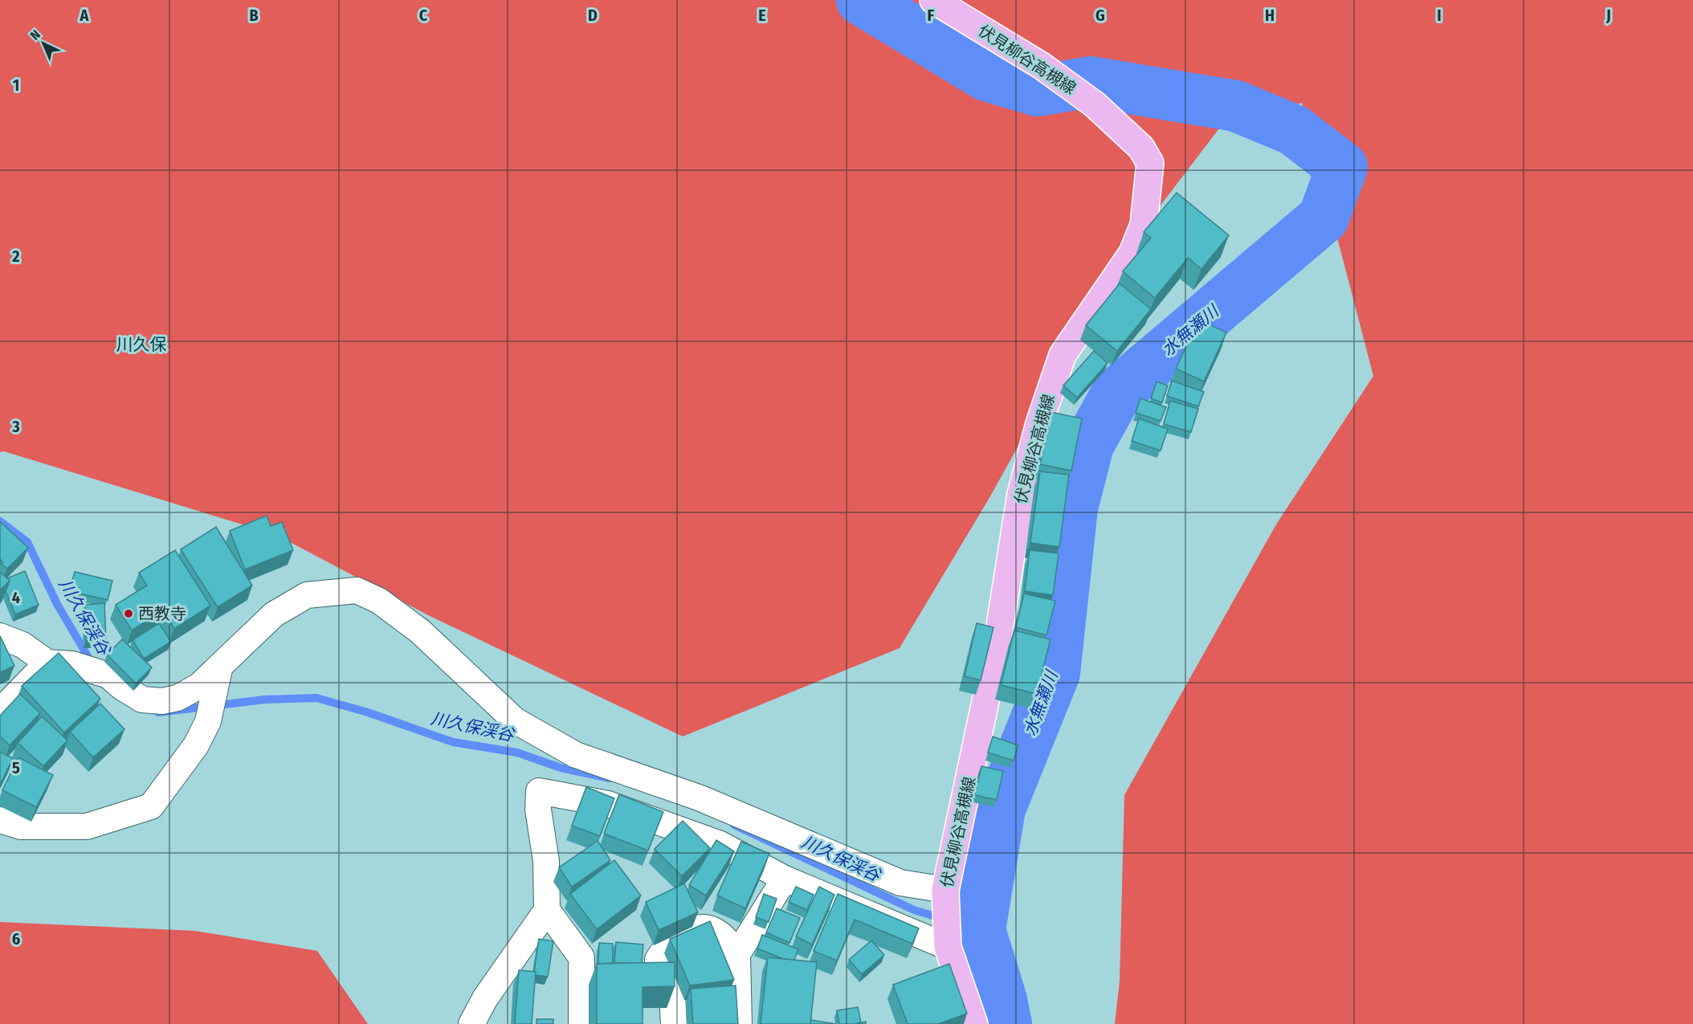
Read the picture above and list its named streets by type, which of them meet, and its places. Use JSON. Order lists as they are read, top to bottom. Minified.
{"streets":{"main road":["伏見柳谷高槻線"]},"districts":["川久保"],"water":["水無瀬川","川久保渓谷"],"places":["西教寺"],"north":"top left","grid":{"columns":["A","B","C","D","E","F","G","H","I","J"],"rows":["1","2","3","4","5","6"]}}
